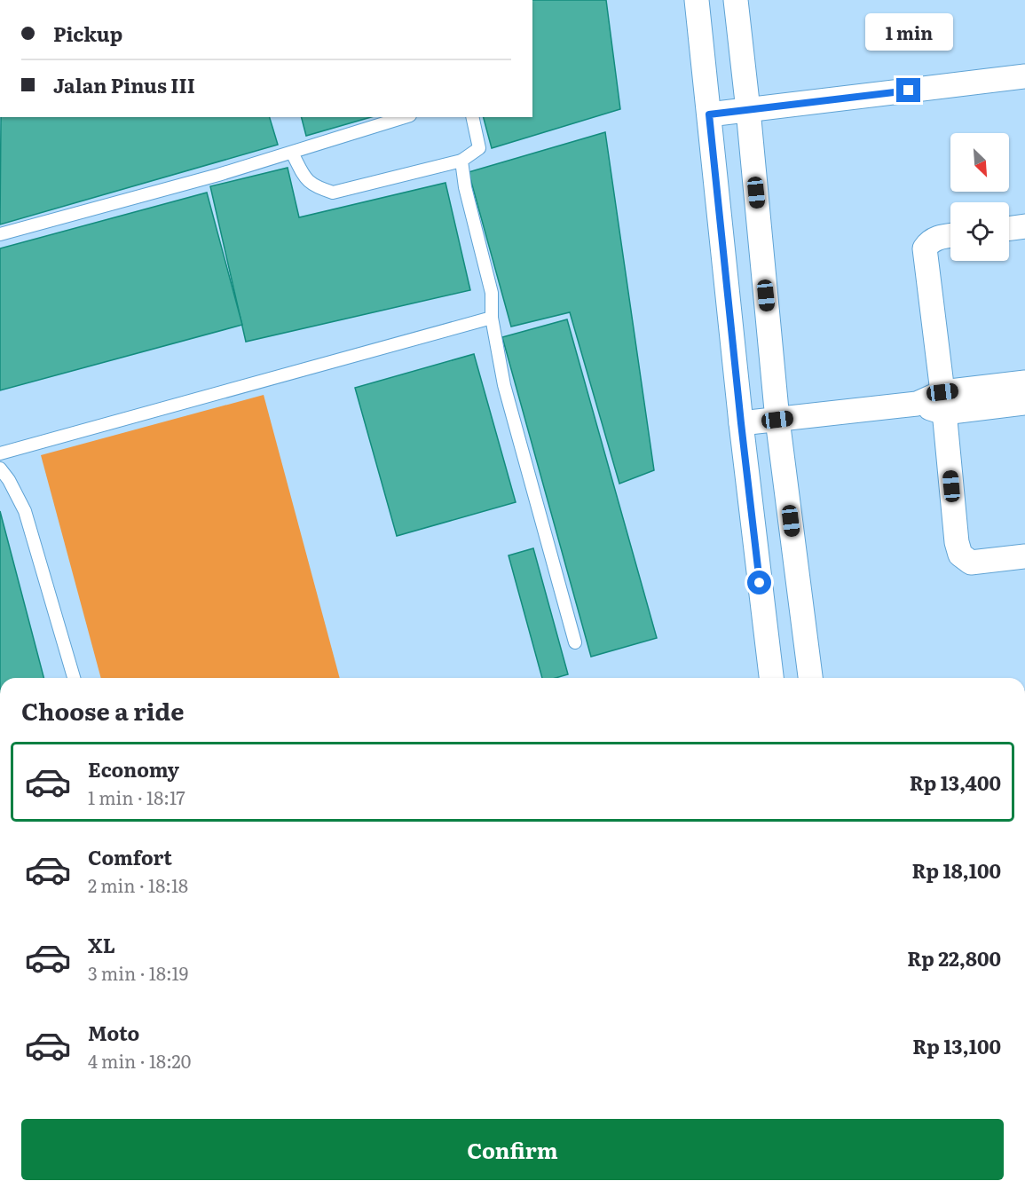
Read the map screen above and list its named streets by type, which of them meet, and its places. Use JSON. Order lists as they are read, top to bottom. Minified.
{"north":"bottom right","page":{"banner":["Pickup","Jalan Pinus III"],"bubble":"1 min","heading":"Choose a ride","list":[{"name":"Economy","note":"1 min · 18:17","value":"Rp 13,400"},{"name":"Comfort","note":"2 min · 18:18","value":"Rp 18,100"},{"name":"XL","note":"3 min · 18:19","value":"Rp 22,800"},{"name":"Moto","note":"4 min · 18:20","value":"Rp 13,100"}],"buttons":"Confirm"}}
